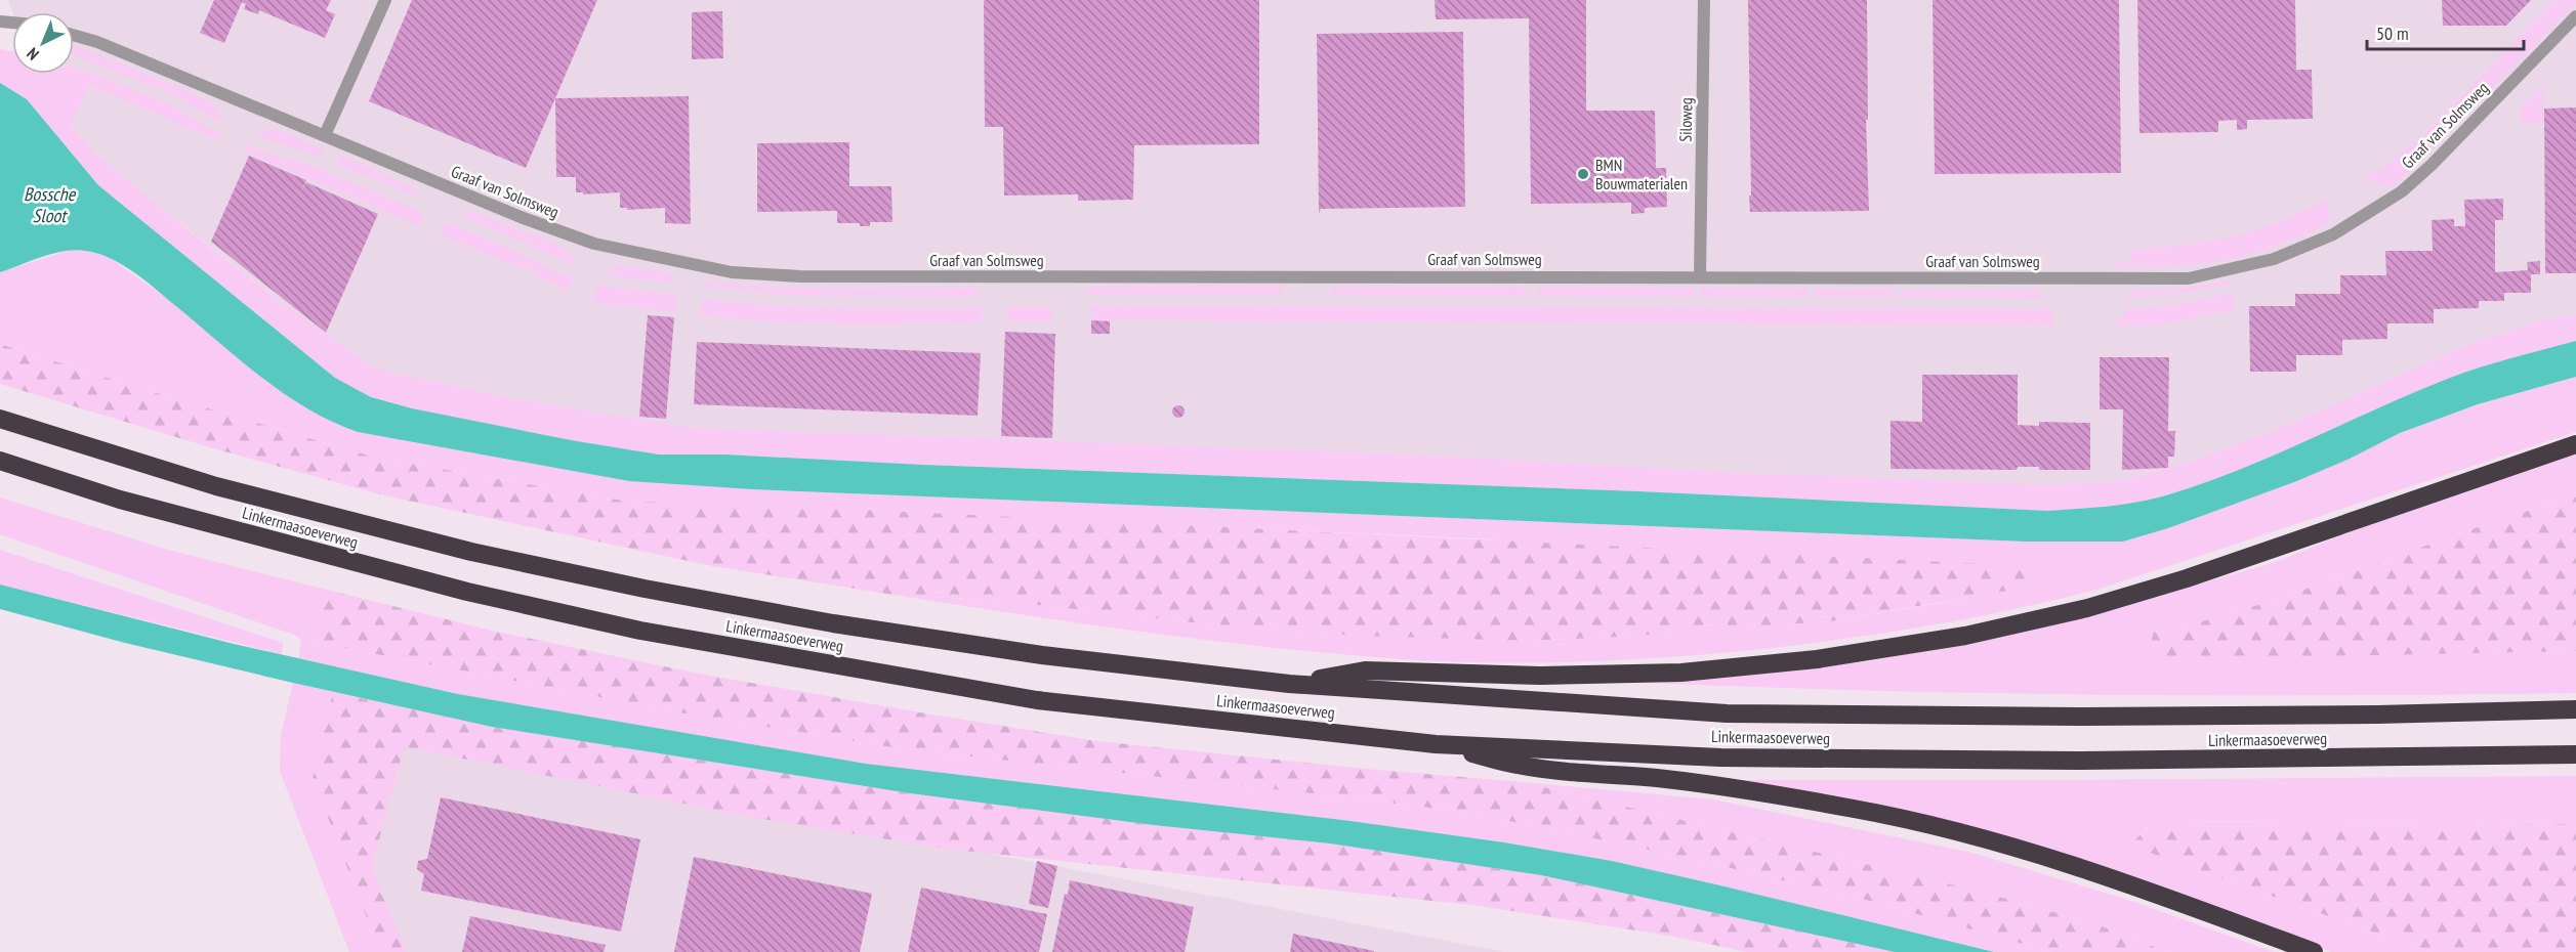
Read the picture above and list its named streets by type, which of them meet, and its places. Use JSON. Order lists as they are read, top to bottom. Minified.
{"streets":{"highway":["Linkermaasoeverweg"],"street":["Siloweg","Graaf van Solmsweg"]},"crossings":[["Siloweg","Graaf van Solmsweg"]],"water":["Bossche Sloot"],"places":["BMN Bouwmaterialen"],"scale_bar":"50 m","north":"bottom left"}
